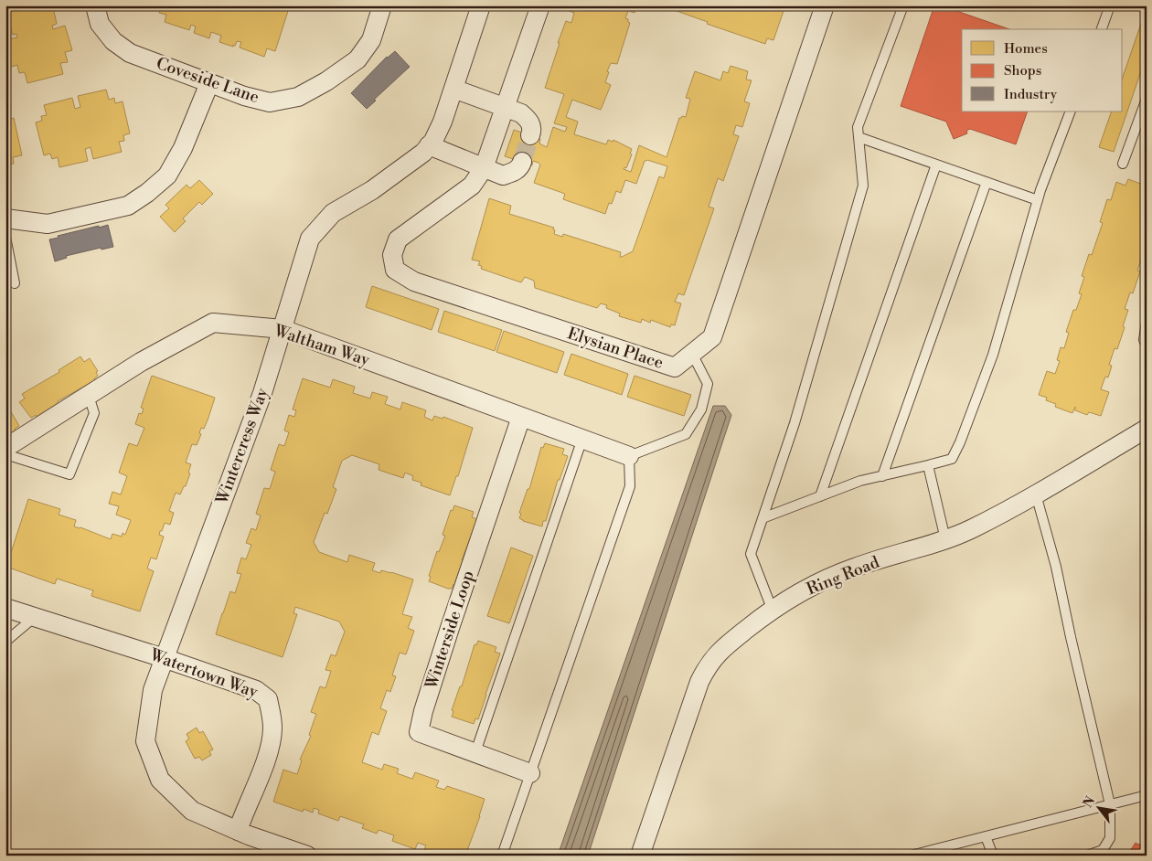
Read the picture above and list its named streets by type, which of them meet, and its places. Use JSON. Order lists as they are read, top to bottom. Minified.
{"streets":{"street":["Coveside Lane","Waltham Way","Elysian Place","Wintercress Way","Ring Road","Winterside Loop","Watertown Way"]},"crossings":[["Waltham Way","Wintercress Way"],["Waltham Way","Winterside Loop"],["Wintercress Way","Watertown Way"]],"legend":["Homes","Shops","Industry"],"north":"top left"}
